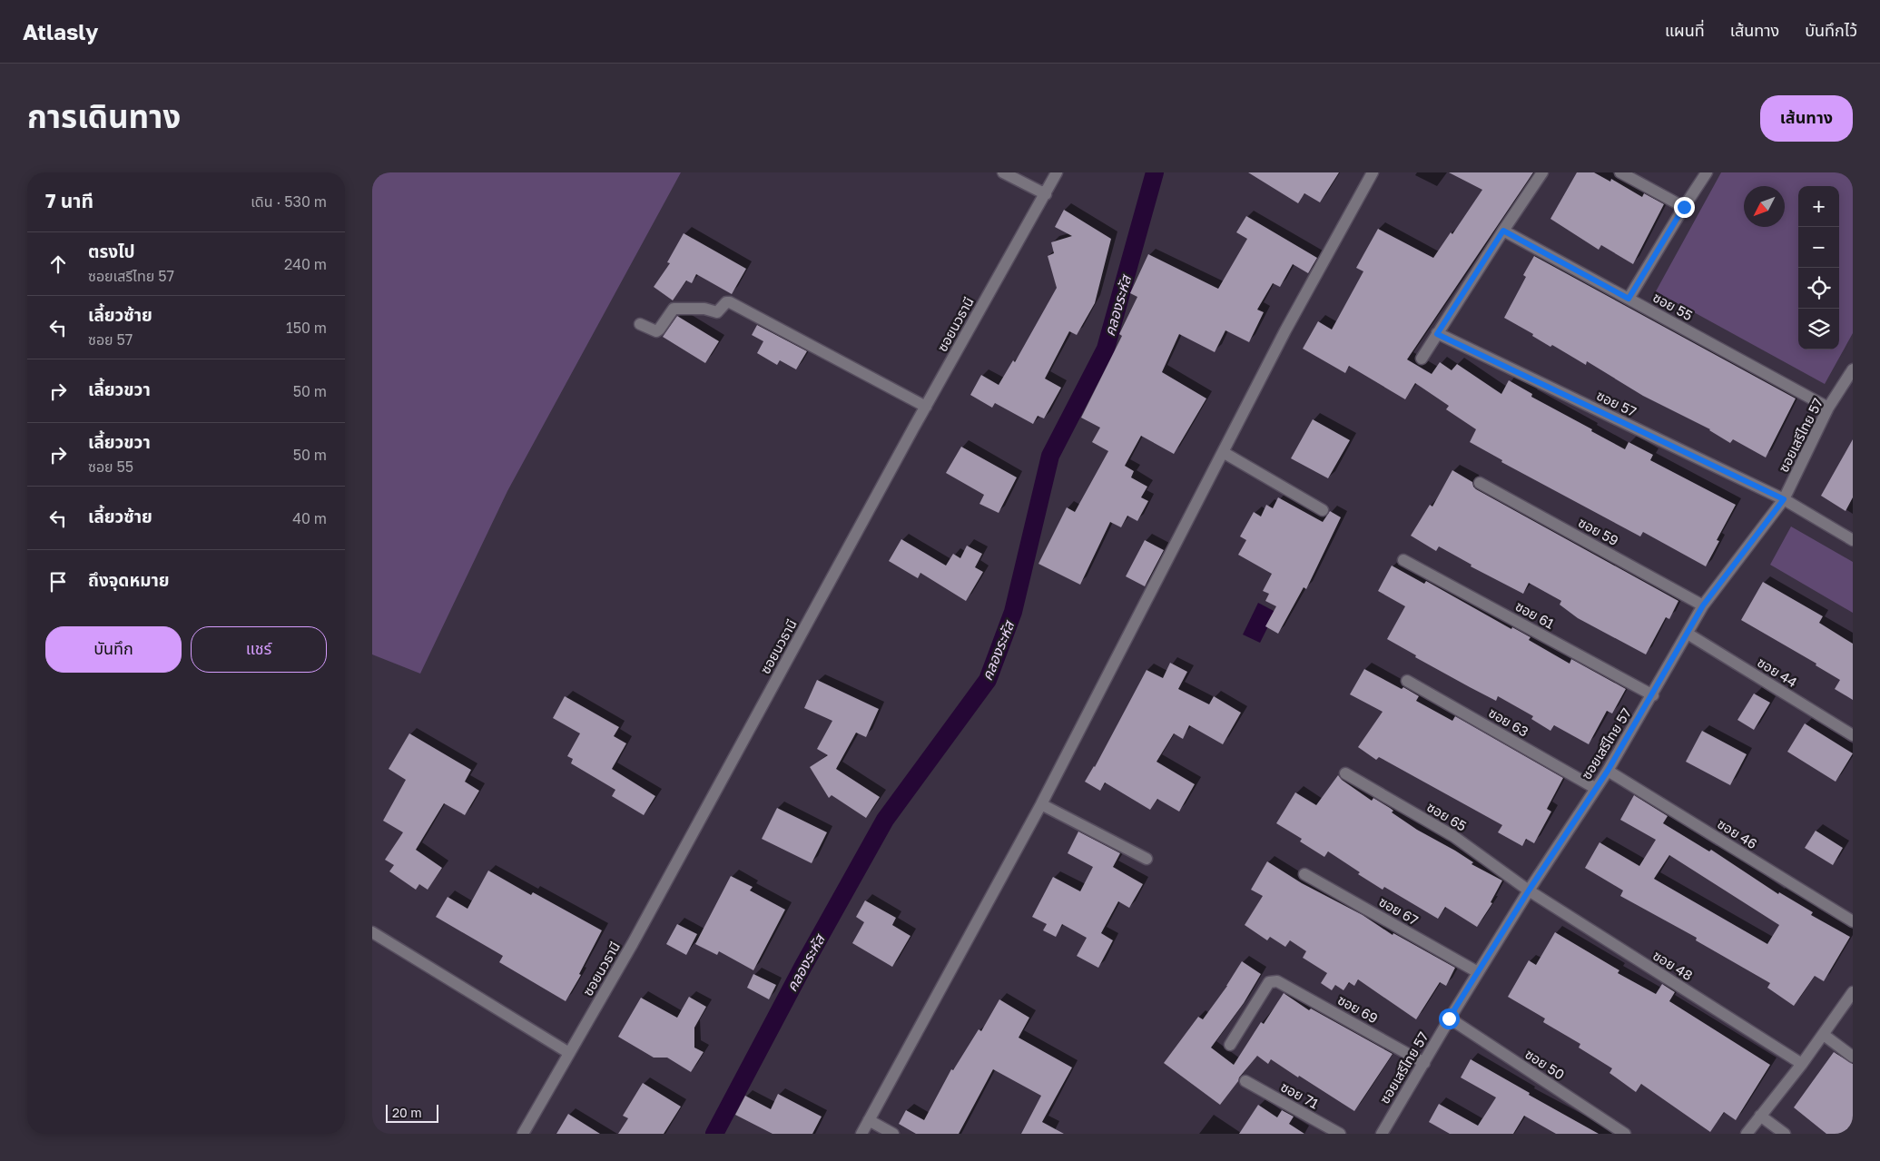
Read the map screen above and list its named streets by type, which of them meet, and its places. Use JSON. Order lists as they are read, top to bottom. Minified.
{"streets":{"street":["ซอย 55","ซอยนวธานี","ซอย 57","ซอยเสรีไทย 57","ซอย 59","ซอย 61","ซอย 44","ซอย 63","ซอย 65","ซอย 46","ซอย 67","ซอย 48","ซอย 69","ซอย 50","ซอย 71"]},"crossings":[["ซอย 55","ซอยเสรีไทย 57"],["ซอย 57","ซอยเสรีไทย 57"],["ซอยเสรีไทย 57","ซอย 59"],["ซอยเสรีไทย 57","ซอย 61"],["ซอยเสรีไทย 57","ซอย 44"],["ซอยเสรีไทย 57","ซอย 63"],["ซอยเสรีไทย 57","ซอย 65"],["ซอยเสรีไทย 57","ซอย 46"],["ซอยเสรีไทย 57","ซอย 67"],["ซอยเสรีไทย 57","ซอย 48"],["ซอยเสรีไทย 57","ซอย 69"],["ซอยเสรีไทย 57","ซอย 50"],["ซอย 65","ซอย 48"]],"water":["คลองระหัส"],"scale_bar":"20 m","north":"bottom left","page":{"header":"Atlasly","nav":["แผนที่","เส้นทาง","บันทึกไว้"],"title":"การเดินทาง","buttons":["เส้นทาง",["บันทึก","แชร์"]],"heading":["7 นาที","เดิน · 530 m"],"map_buttons":["+","−"],"list":[["ตรงไป","ซอยเสรีไทย 57","240 m"],["เลี้ยวซ้าย","ซอย 57","150 m"],["เลี้ยวขวา","50 m"],["เลี้ยวขวา","ซอย 55","50 m"],["เลี้ยวซ้าย","40 m"],"ถึงจุดหมาย"],"scale":"20 m"}}
